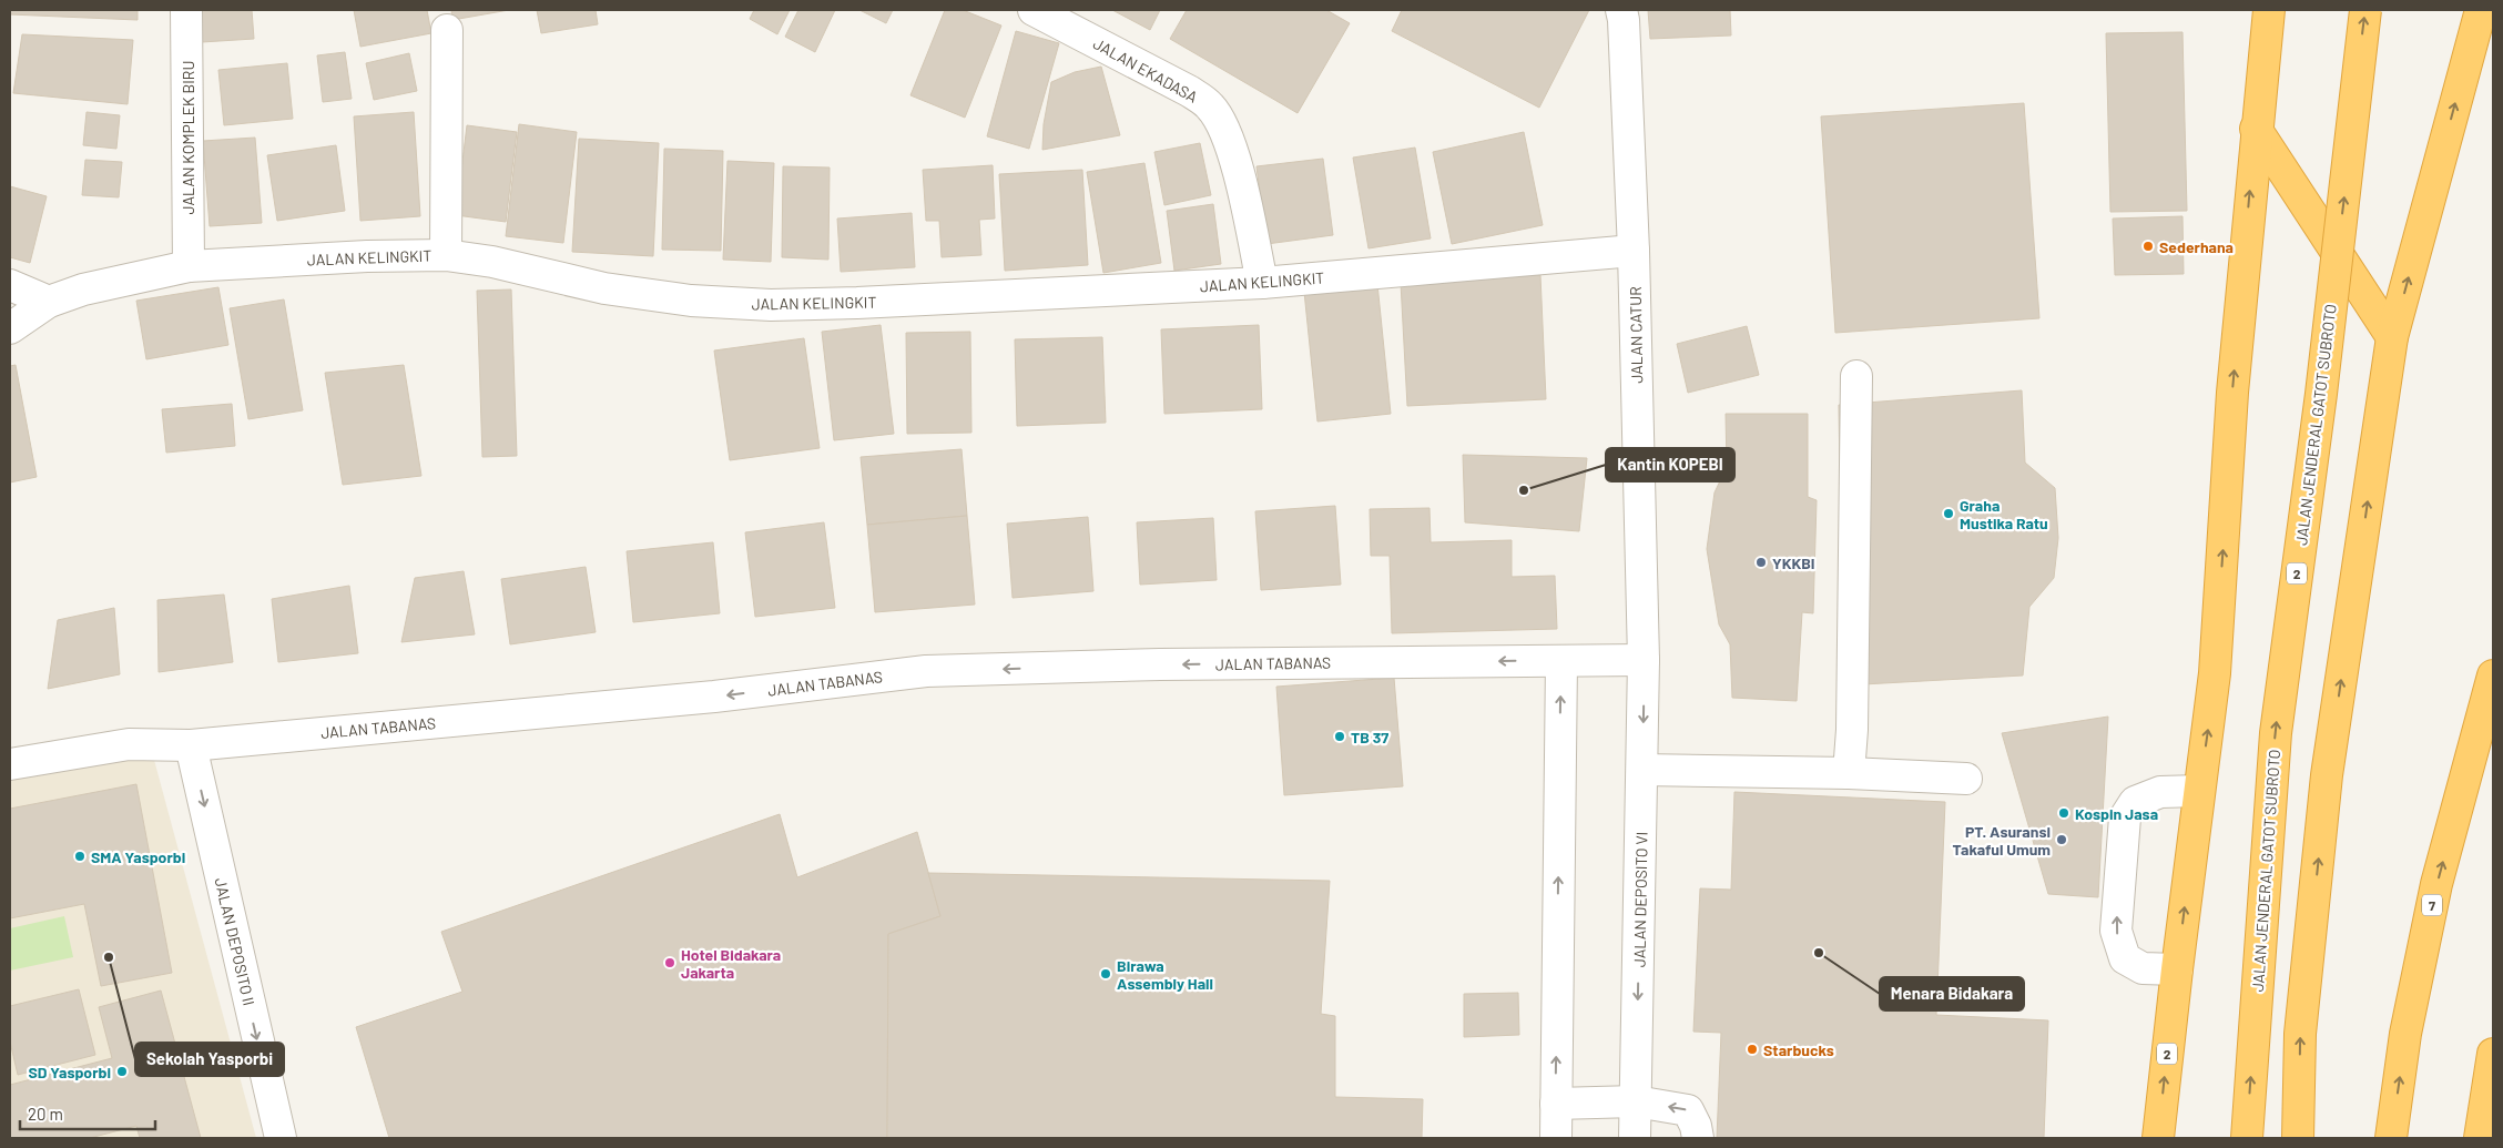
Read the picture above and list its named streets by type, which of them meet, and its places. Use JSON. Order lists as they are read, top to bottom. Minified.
{"streets":{"highway":["JALAN JENDERAL GATOT SUBROTO","2","7"],"street":["JALAN EKADASA","JALAN KOMPLEK BIRU","JALAN KELINGKIT","JALAN CATUR","JALAN TABANAS","JALAN DEPOSITO VI","JALAN DEPOSITO II"]},"crossings":[["JALAN EKADASA","JALAN KELINGKIT"],["JALAN KOMPLEK BIRU","JALAN KELINGKIT"],["JALAN KELINGKIT","JALAN CATUR"],["JALAN CATUR","JALAN TABANAS"],["JALAN CATUR","JALAN DEPOSITO VI"],["JALAN TABANAS","JALAN DEPOSITO VI"],["JALAN TABANAS","JALAN DEPOSITO II"]],"one_way":["JALAN TABANAS","JALAN DEPOSITO II"],"places":["Sederhana","Kantin KOPEBI","Graha Mustika Ratu","YKKBI","TB 37","Kospin Jasa","PT. Asuransi Takaful Umum","SMA Yasporbi","Menara Bidakara","Sekolah Yasporbi","Hotel Bidakara Jakarta","Birawa Assembly Hall","Starbucks","SD Yasporbi"],"scale_bar":"20 m"}
